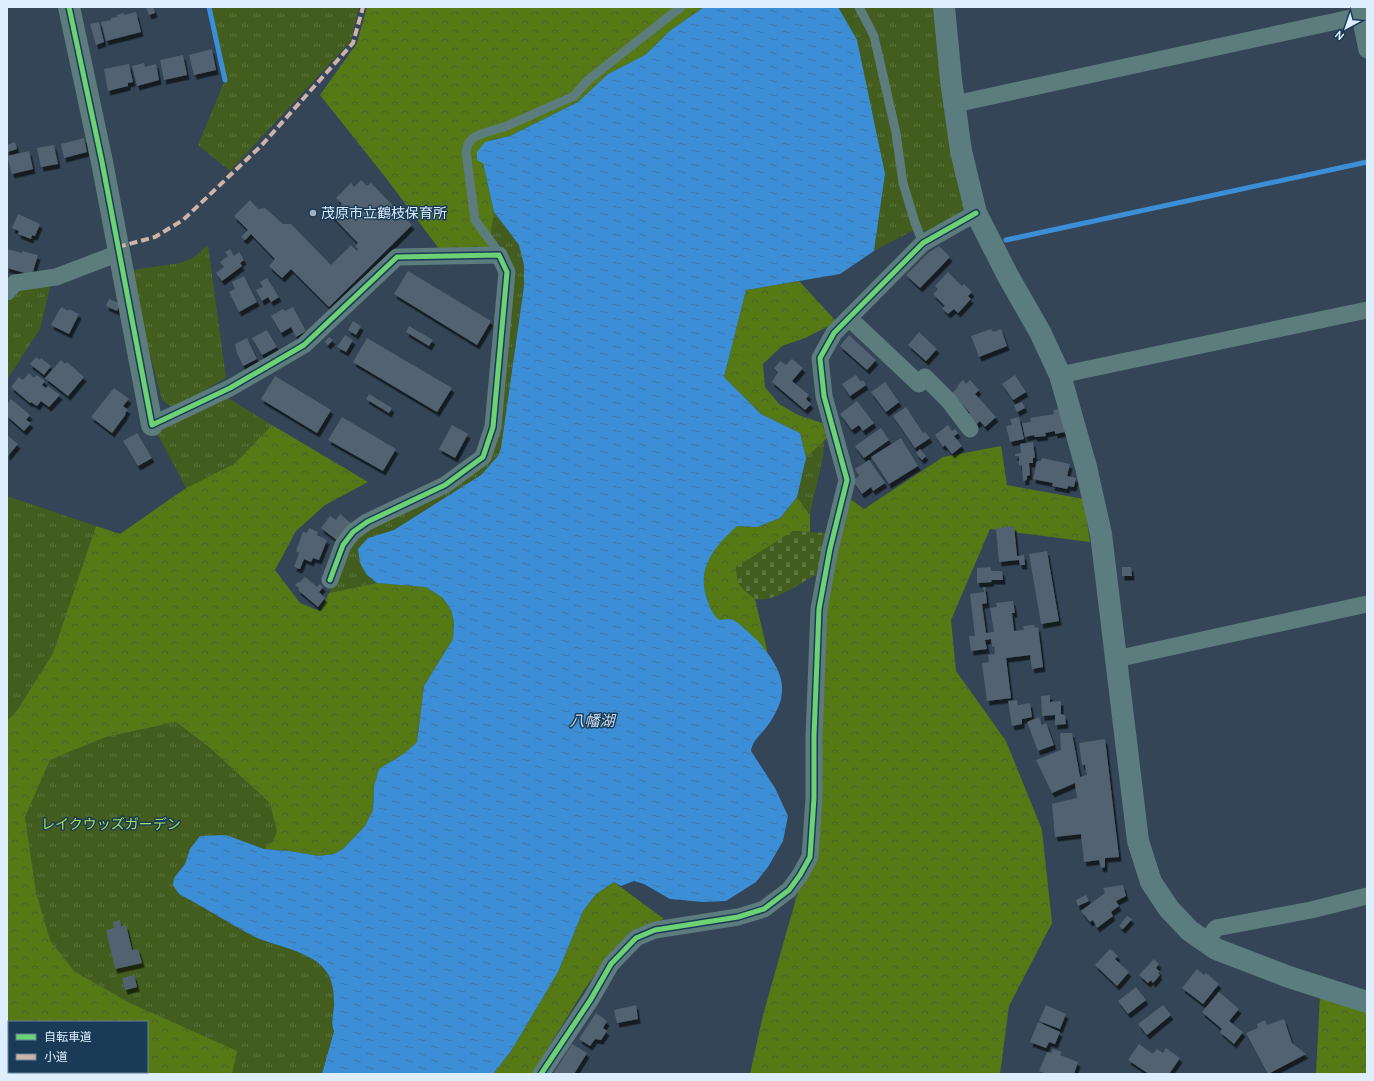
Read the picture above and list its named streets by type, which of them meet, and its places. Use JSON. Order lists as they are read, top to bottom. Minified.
{"water":["八幡湖"],"parks":["レイクウッズガーデン"],"places":["茂原市立鶴枝保育所"],"legend":["自転車道","小道"],"north":"bottom left"}
